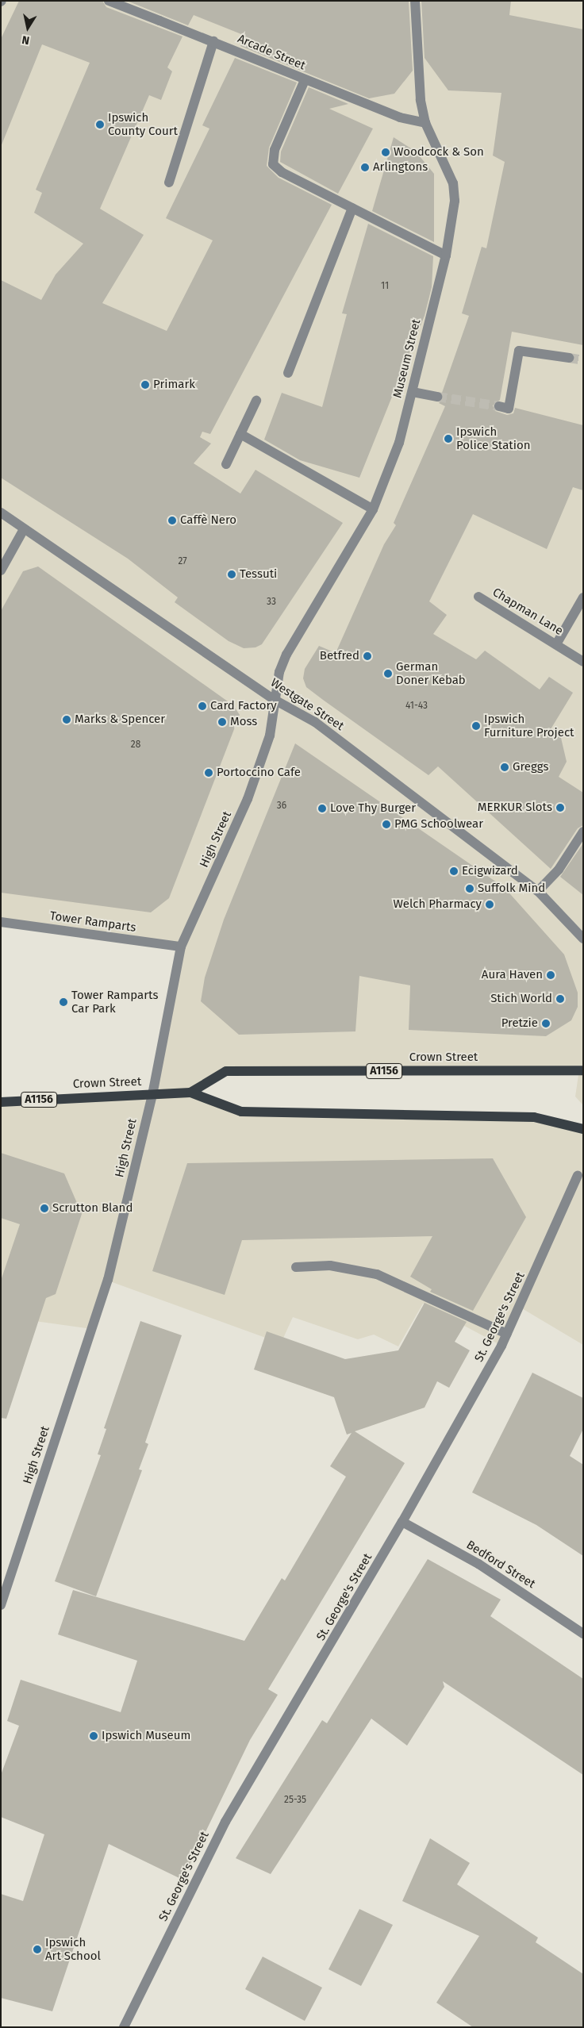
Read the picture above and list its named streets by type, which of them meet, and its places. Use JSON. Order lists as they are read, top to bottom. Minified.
{"streets":{"main road":["Crown Street","A1156"],"street":["Arcade Street","Museum Street","Chapman Lane","Westgate Street","High Street","Tower Ramparts","St. George's Street","Bedford Street"]},"crossings":[["Arcade Street","Museum Street"],["Museum Street","Westgate Street"],["Museum Street","High Street"],["Westgate Street","High Street"],["High Street","Tower Ramparts"],["High Street","Crown Street"],["St. George's Street","Bedford Street"]],"places":["Ipswich County Court","Woodcock & Son","Arlingtons","Primark","Ipswich Police Station","Caffè Nero","Tessuti","Betfred","German Doner Kebab","Card Factory","Marks & Spencer","Moss","Ipswich Furniture Project","Greggs","Portoccino Cafe","MERKUR Slots","Love Thy Burger","PMG Schoolwear","Ecigwizard","Suffolk Mind","Welch Pharmacy","Aura Haven","Stich World","Tower Ramparts Car Park","Pretzie","Scrutton Bland","Ipswich Museum","Ipswich Art School"],"house_numbers":["11","27","33","41-43","28","36","25-35"],"north":"bottom"}
